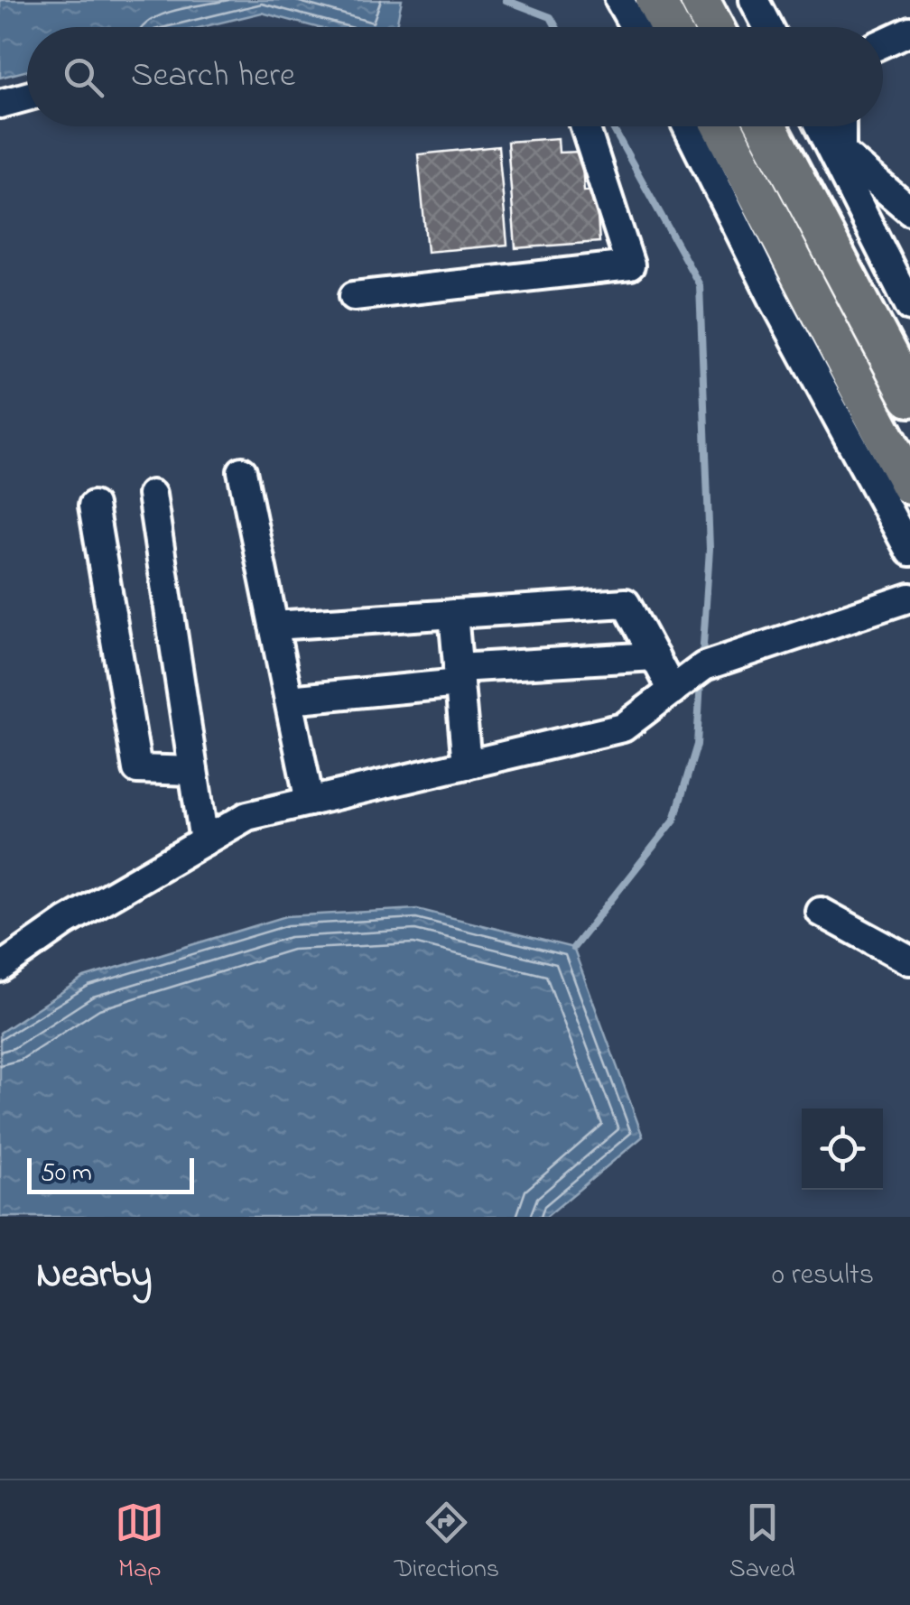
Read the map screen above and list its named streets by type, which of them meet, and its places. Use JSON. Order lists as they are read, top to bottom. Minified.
{"scale_bar":"50 m","page":{"search":"Search here","scale":"50 m","heading":["Nearby","0 results"],"nav":["Map","Directions","Saved"]}}
